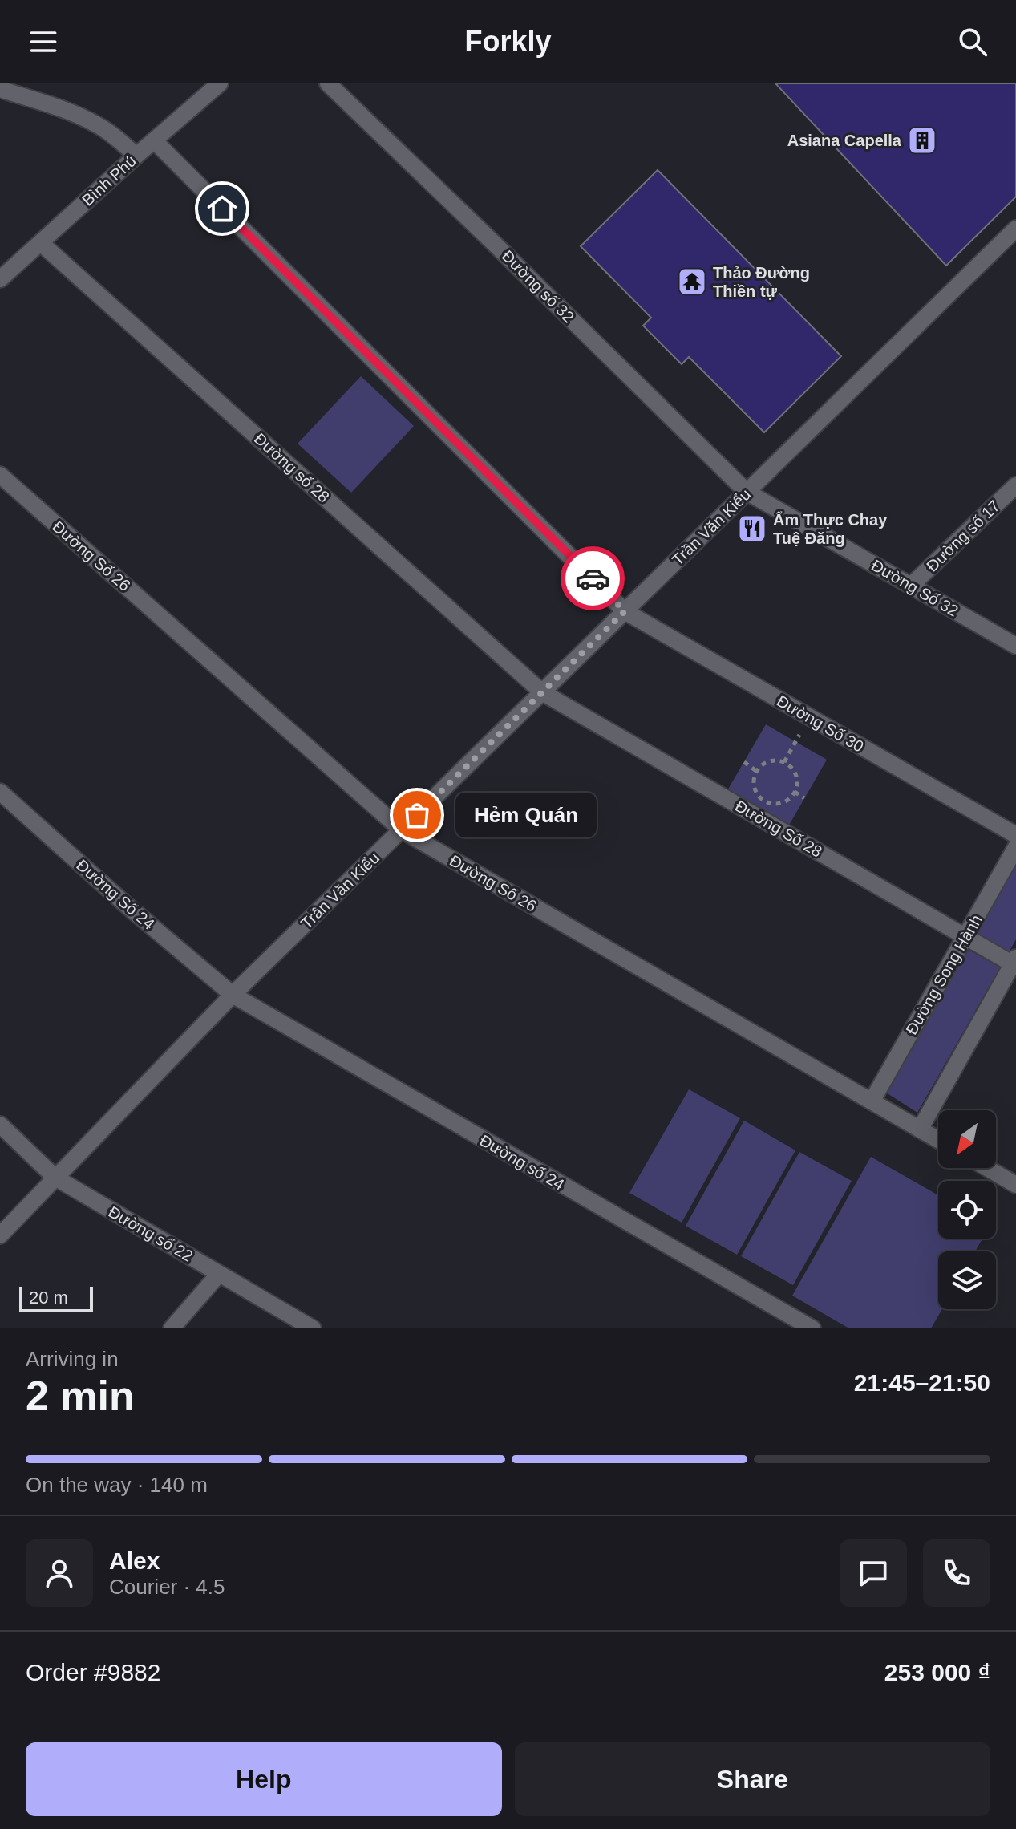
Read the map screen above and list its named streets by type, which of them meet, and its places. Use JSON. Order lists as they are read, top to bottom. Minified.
{"streets":{"street":["Bình Phú","Đường số 32","Đường số 28","Trần Văn Kiểu","Đường số 17","Đường Số 26","Đường Số 32","Đường Số 30","Đường Số 28","Đường Số 24","Đường Song Hành","Đường số 24","Đường số 22"]},"crossings":[["Bình Phú","Đường số 28"],["Đường số 32","Trần Văn Kiểu"],["Đường số 32","Đường Số 32"],["Đường số 28","Trần Văn Kiểu"],["Đường số 28","Đường Số 28"],["Trần Văn Kiểu","Đường Số 26"],["Trần Văn Kiểu","Đường Số 32"],["Trần Văn Kiểu","Đường Số 30"],["Trần Văn Kiểu","Đường Số 28"],["Trần Văn Kiểu","Đường Số 24"],["Trần Văn Kiểu","Đường số 24"],["Trần Văn Kiểu","Đường số 22"],["Đường số 17","Đường Số 32"],["Đường Số 26","Đường Song Hành"],["Đường Số 28","Đường Song Hành"],["Đường Số 24","Đường số 24"]],"places":{"building":["Asiana Capella"],"temple":["Thảo Đường Thiền tự"],"restaurant":["Ẩm Thực Chay Tuệ Đăng"],"other":["Hẻm Quán"]},"scale_bar":"20 m","north":"bottom left","page":{"header":"Forkly","bubble":"Hẻm Quán","scale":"20 m","heading":["2 min","Arriving in","21:45–21:50"],"panel":["Alex","Courier · 4.5","Order #9882","253 000 ₫"],"bar":"On the way · 140 m","buttons":["Help","Share"]}}
